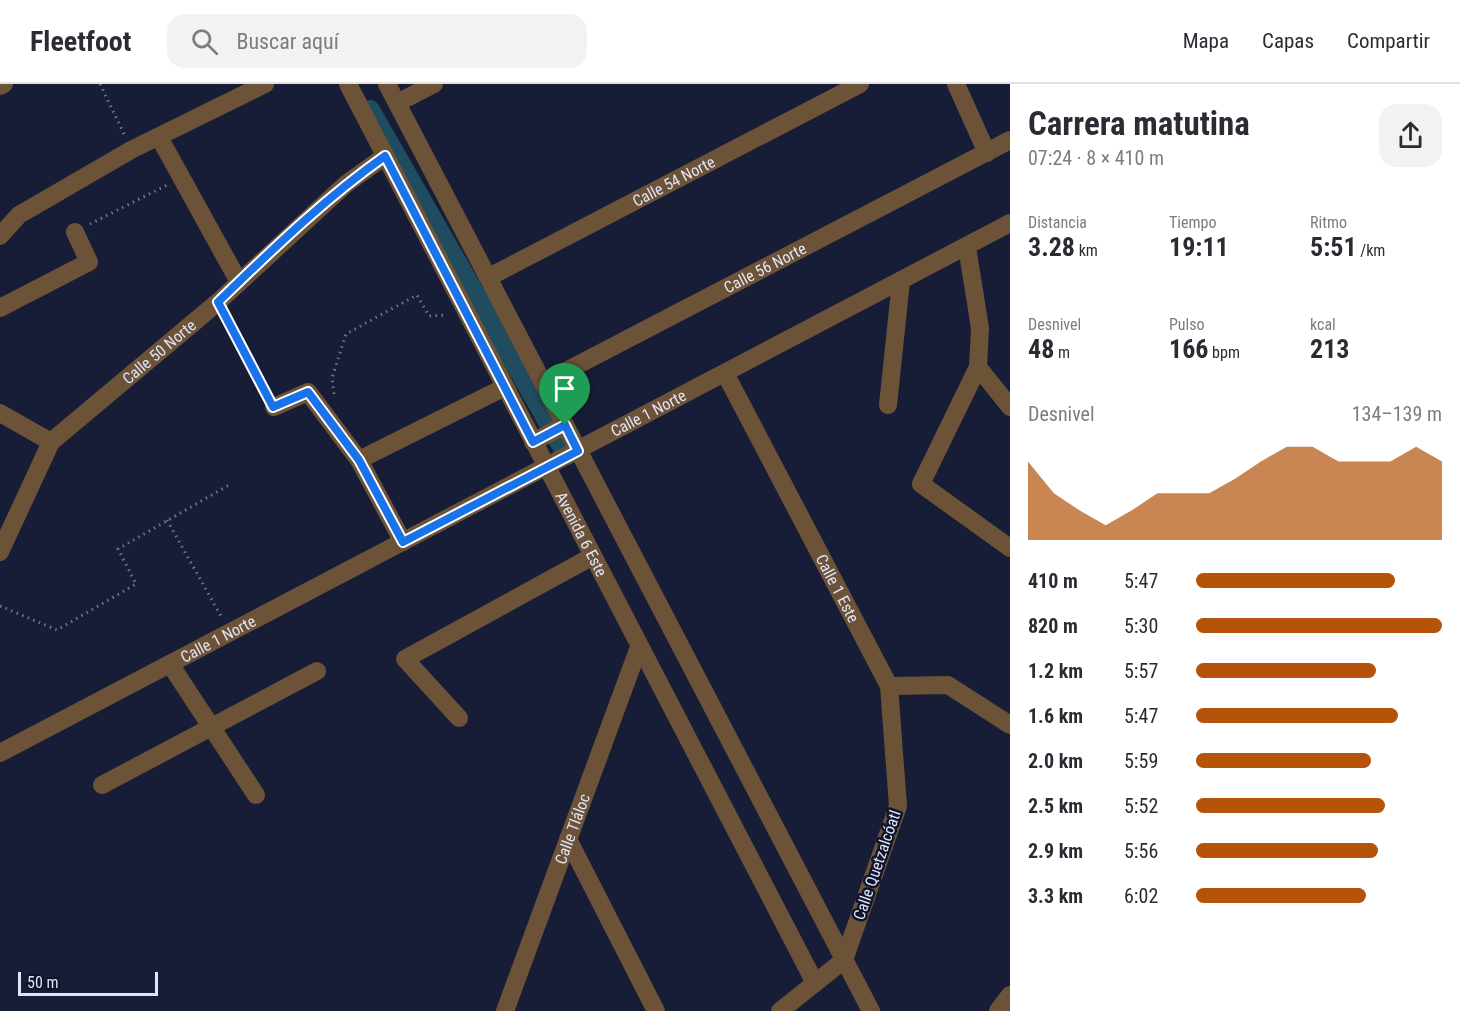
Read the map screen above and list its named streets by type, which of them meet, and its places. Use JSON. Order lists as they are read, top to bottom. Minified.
{"streets":{"street":["Calle 54 Norte","Calle 56 Norte","Calle 50 Norte","Calle 1 Norte","Avenida 6 Este","Calle 1 Este","Calle Tláloc","Calle Quetzalcóatl"]},"crossings":[["Calle 50 Norte","Avenida 6 Este"],["Calle 1 Norte","Avenida 6 Este"],["Calle 1 Norte","Calle 1 Este"],["Avenida 6 Este","Calle Tláloc"],["Calle 1 Este","Calle Quetzalcóatl"]],"scale_bar":"50 m","page":{"header":"Fleetfoot","search":"Buscar aquí","nav":["Mapa","Capas","Compartir"],"heading":["Carrera matutina","07:24 · 8 × 410 m"],"stats":[["Distancia","3.28 km"],["Tiempo","19:11"],["Ritmo","5:51 /km"],["Desnivel","48 m"],["Pulso","166 bpm"],["kcal","213"]],"chart":["Desnivel","134–139 m"],"list":[{"name":"410 m","note":"5:47"},{"name":"820 m","note":"5:30"},{"name":"1.2 km","note":"5:57"},{"name":"1.6 km","note":"5:47"},{"name":"2.0 km","note":"5:59"},{"name":"2.5 km","note":"5:52"},{"name":"2.9 km","note":"5:56"},{"name":"3.3 km","note":"6:02"}],"scale":"50 m"}}
